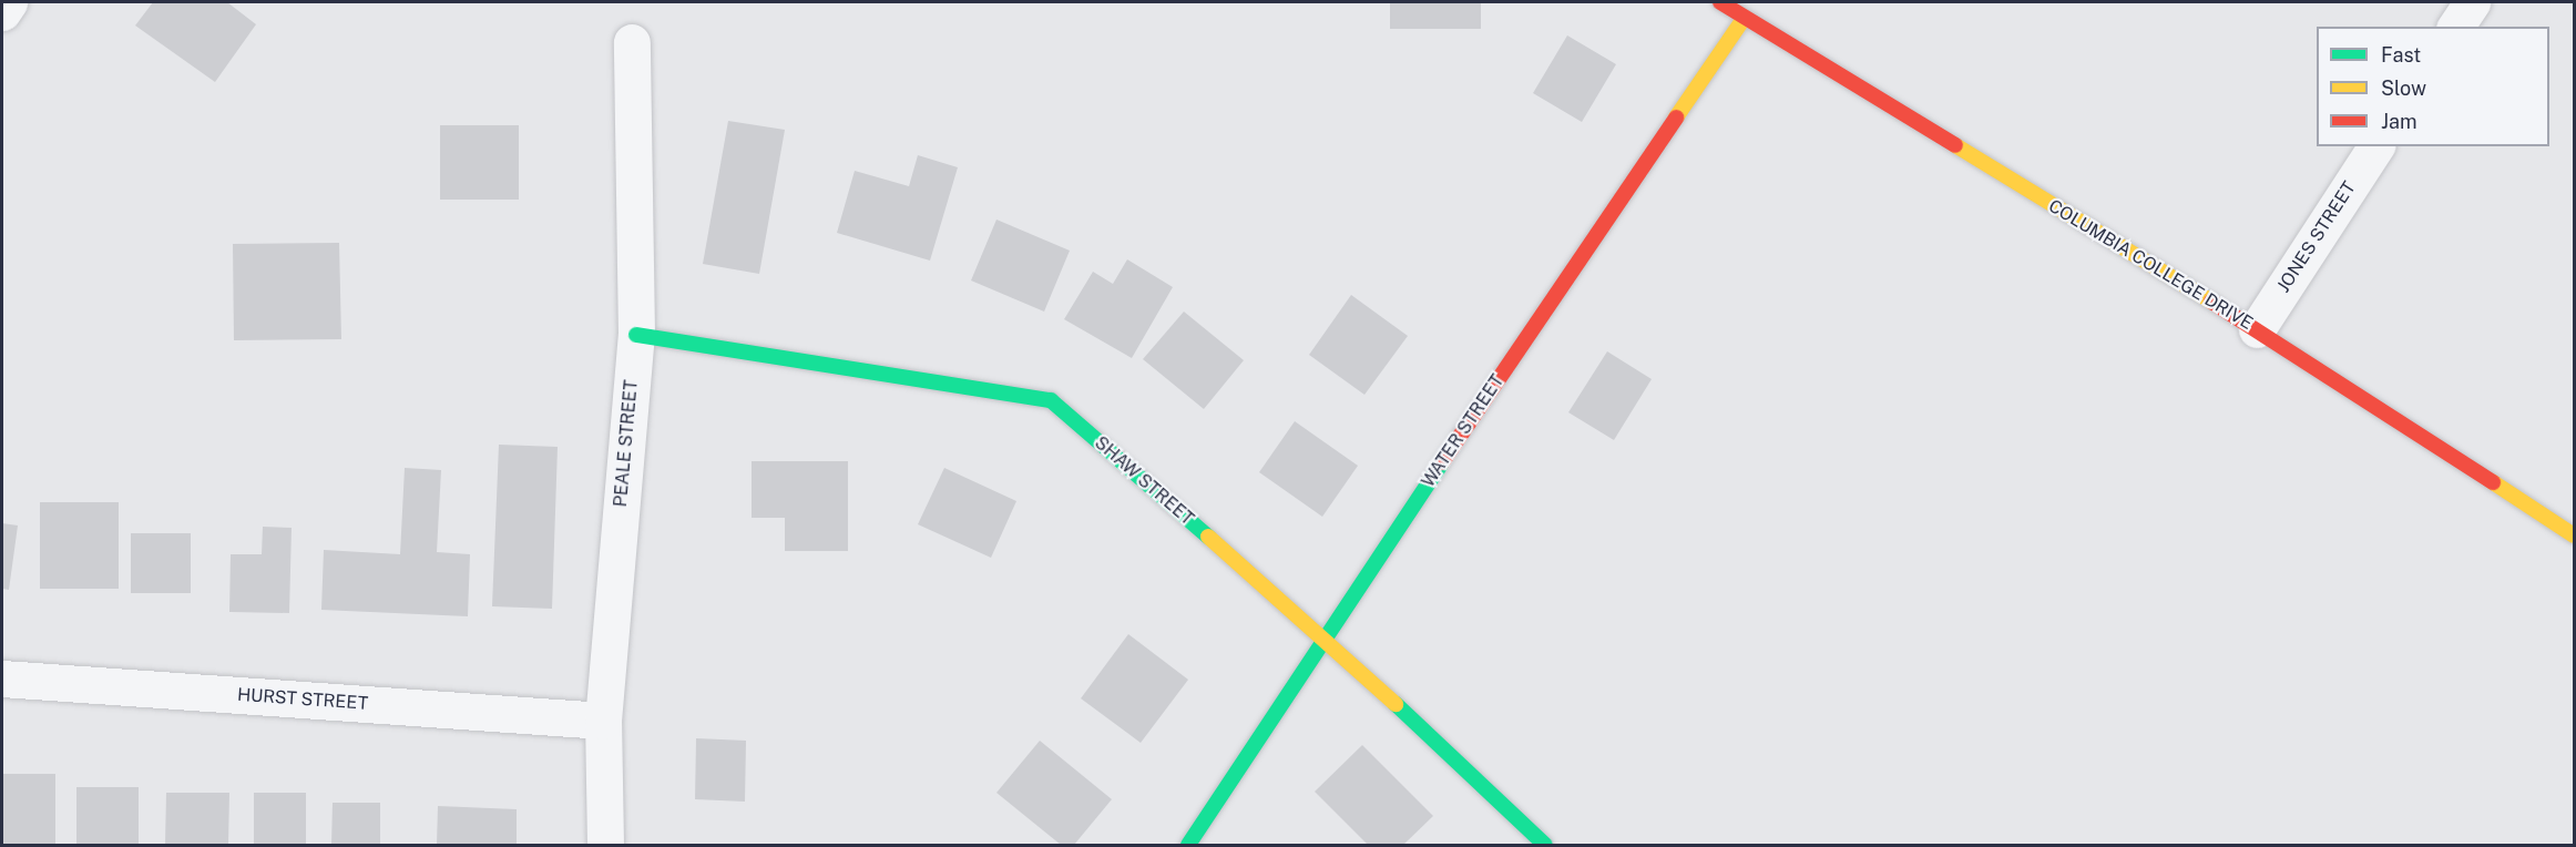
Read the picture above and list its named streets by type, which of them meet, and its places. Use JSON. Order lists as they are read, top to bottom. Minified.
{"streets":{"street":["JONES STREET","COLUMBIA COLLEGE DRIVE","WATER STREET","PEALE STREET","SHAW STREET","HURST STREET"]},"crossings":[["JONES STREET","COLUMBIA COLLEGE DRIVE"],["COLUMBIA COLLEGE DRIVE","WATER STREET"],["WATER STREET","SHAW STREET"],["PEALE STREET","SHAW STREET"],["PEALE STREET","HURST STREET"]],"legend":["Fast","Slow","Jam"]}
